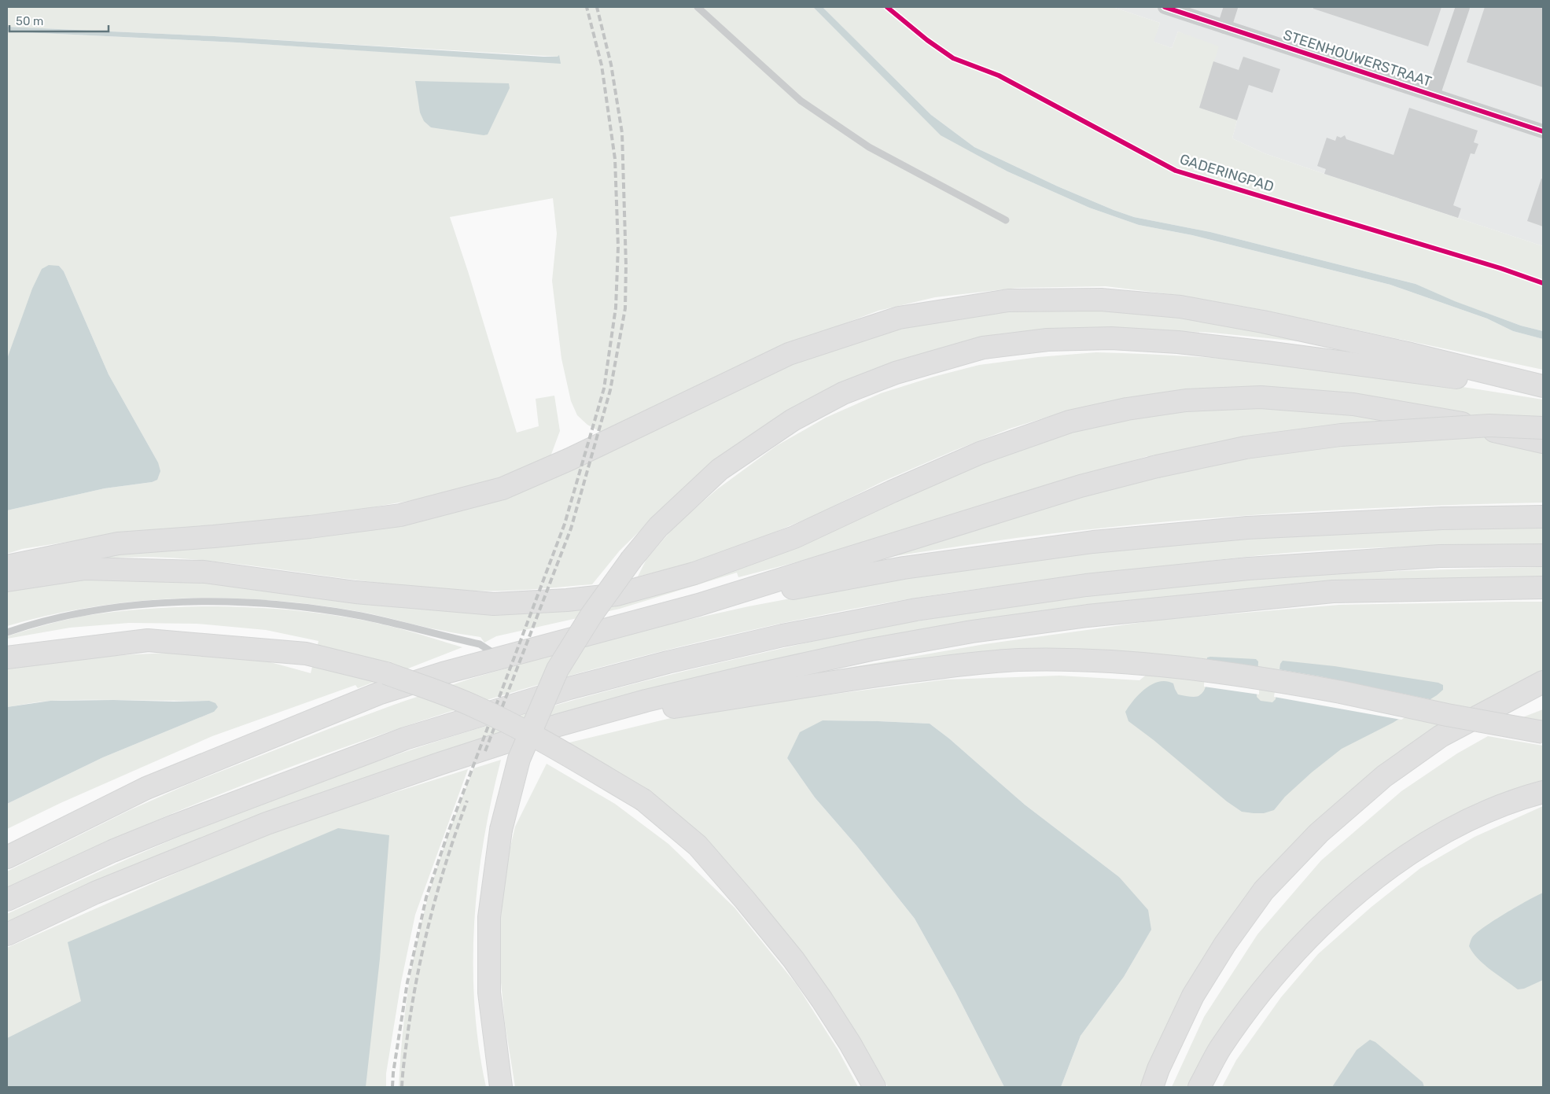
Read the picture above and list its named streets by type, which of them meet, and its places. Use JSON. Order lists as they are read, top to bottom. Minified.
{"streets":{"street":["STEENHOUWERSTRAAT"],"cycle path":["GADERINGPAD"]},"scale_bar":"50 m"}
